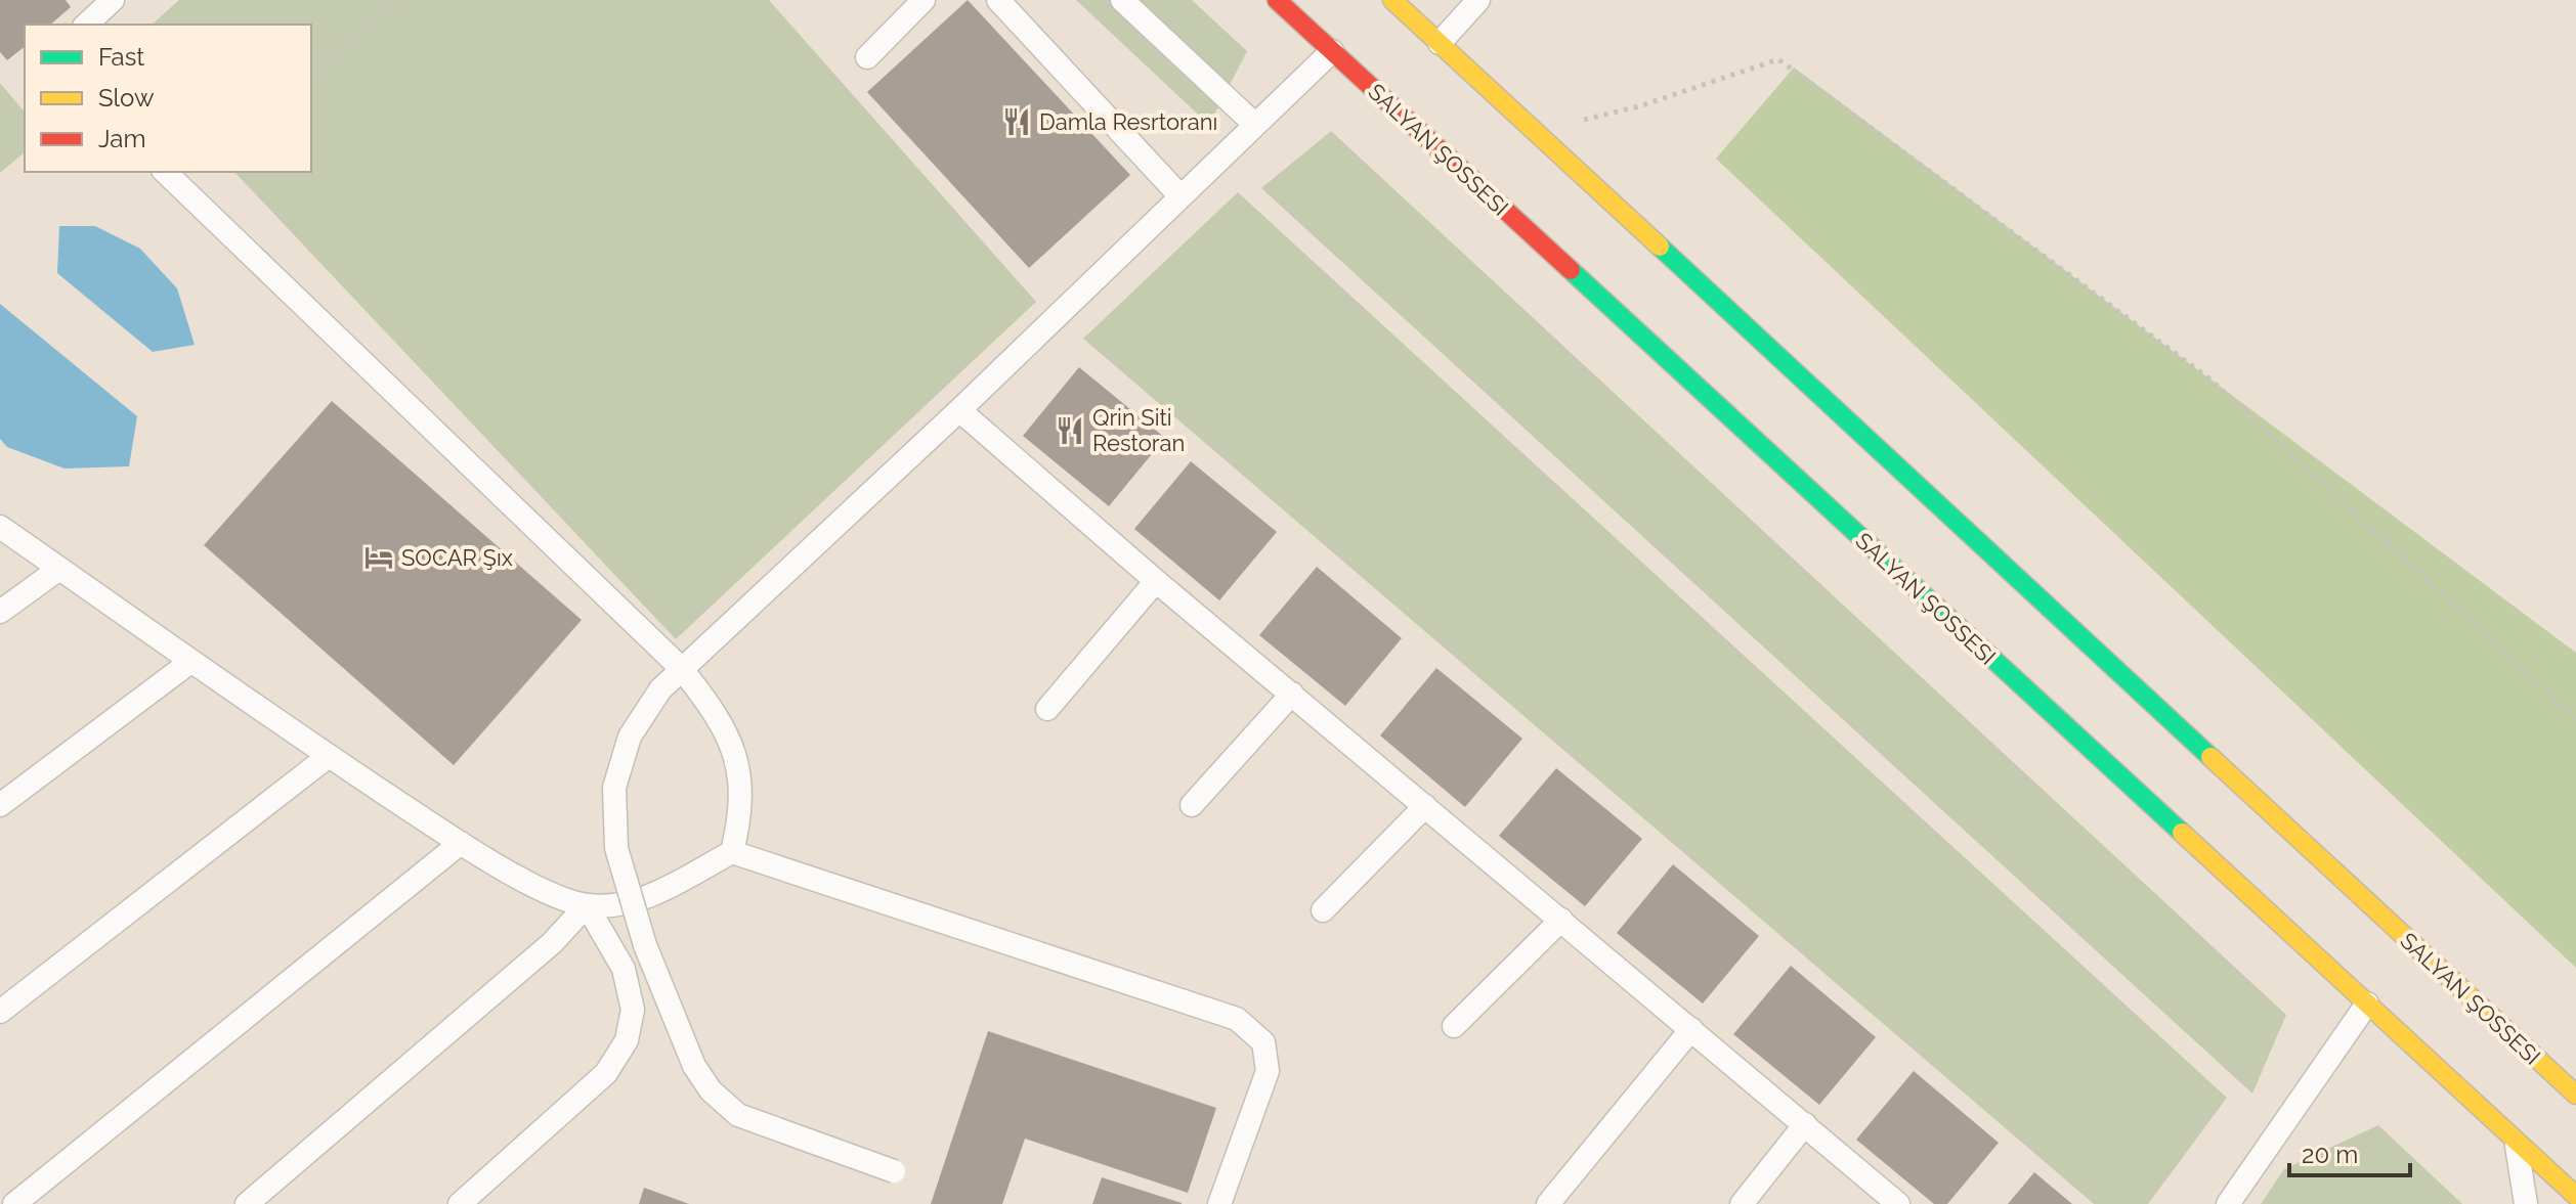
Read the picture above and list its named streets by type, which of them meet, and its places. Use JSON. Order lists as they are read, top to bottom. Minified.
{"streets":{"highway":["SALYAN ŞOSSESI"]},"places":{"restaurant":["Damla Resrtoranı","Qrin Siti Restoran"],"hotel":["SOCAR Şıx"]},"legend":["Fast","Slow","Jam"],"scale_bar":"20 m"}
